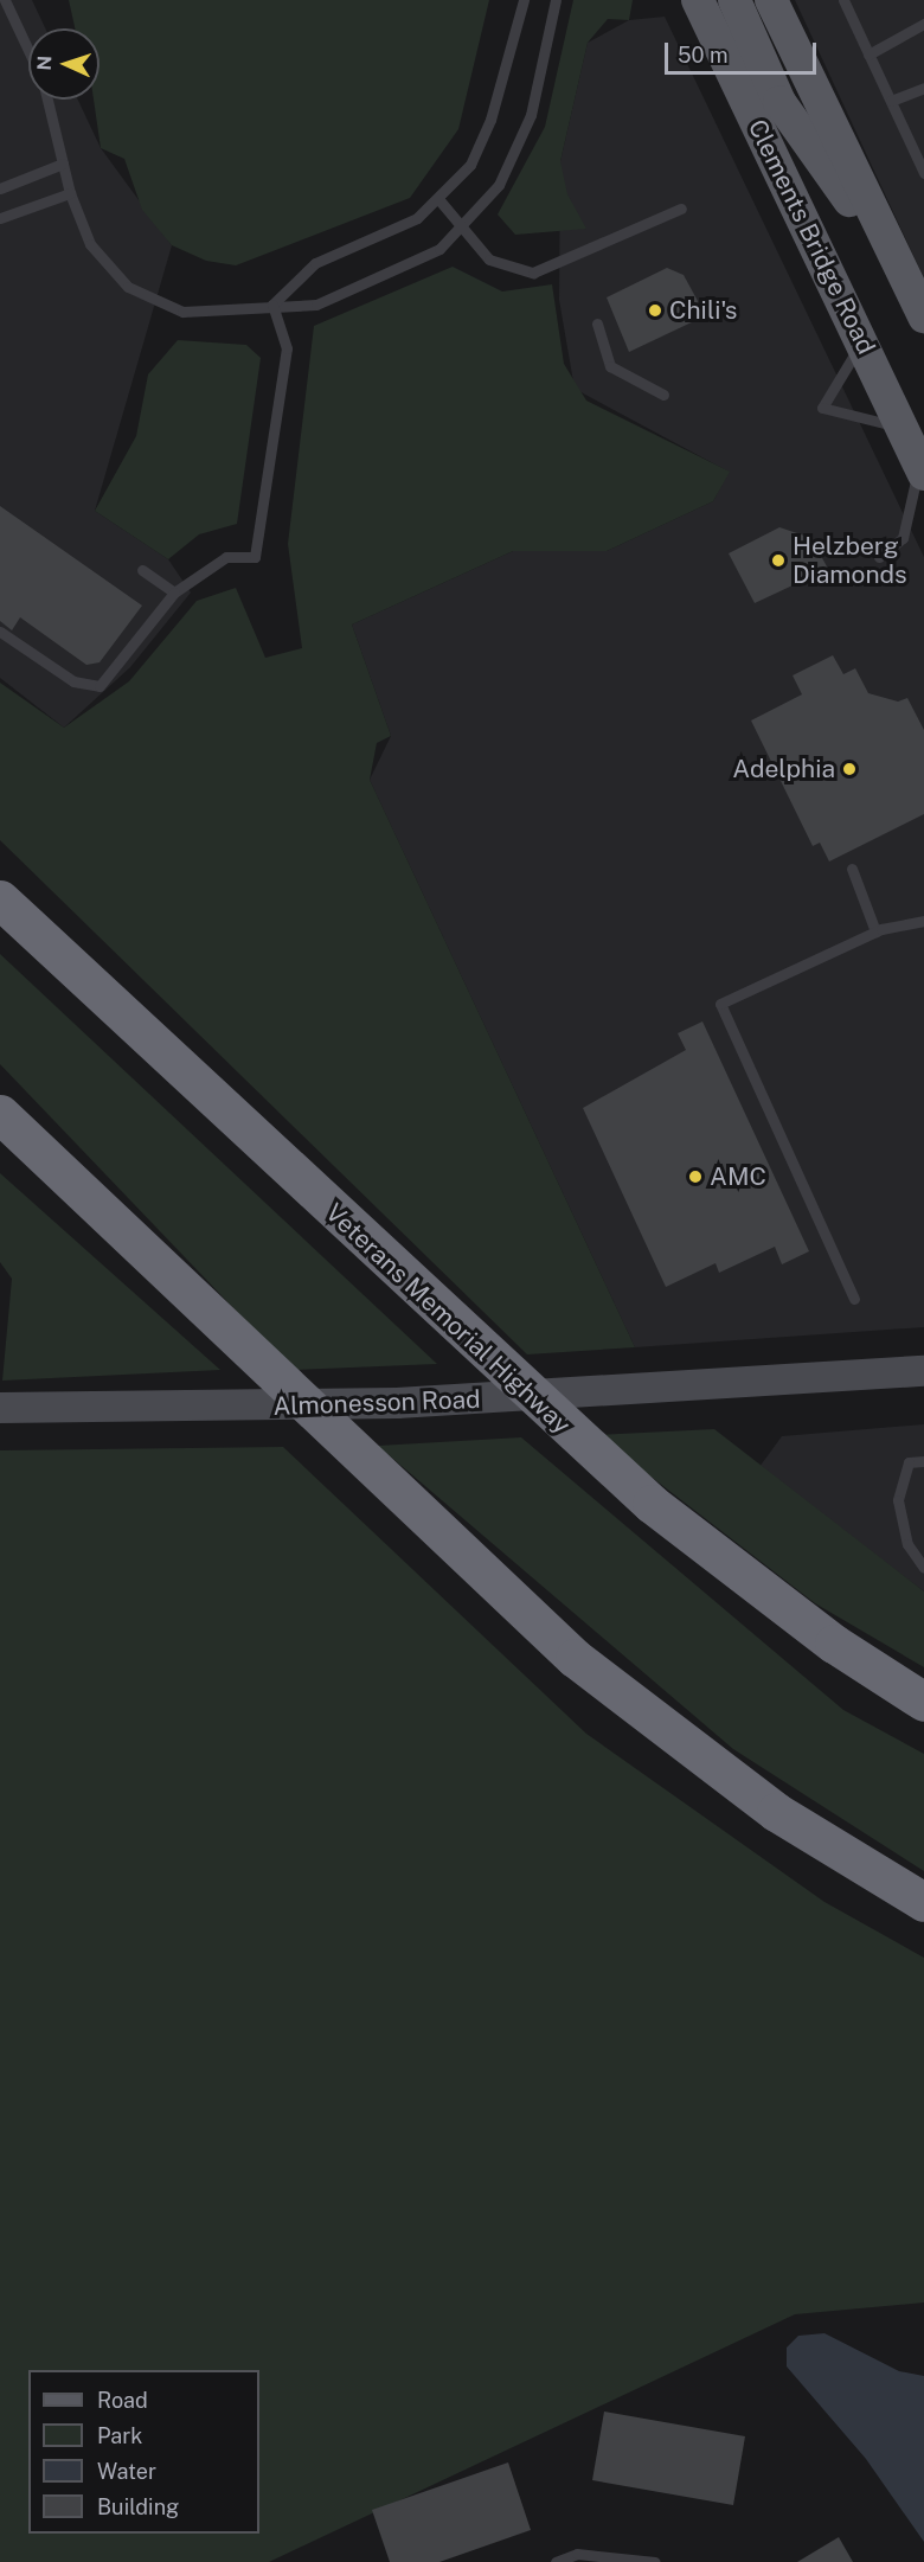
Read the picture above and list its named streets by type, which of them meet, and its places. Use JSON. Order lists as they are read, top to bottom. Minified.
{"streets":{"highway":["Veterans Memorial Highway"],"main road":["Clements Bridge Road","Almonesson Road"]},"places":["Chili's","Helzberg Diamonds","Adelphia","AMC"],"legend":["Road","Park","Water","Building"],"scale_bar":"50 m","north":"left"}
